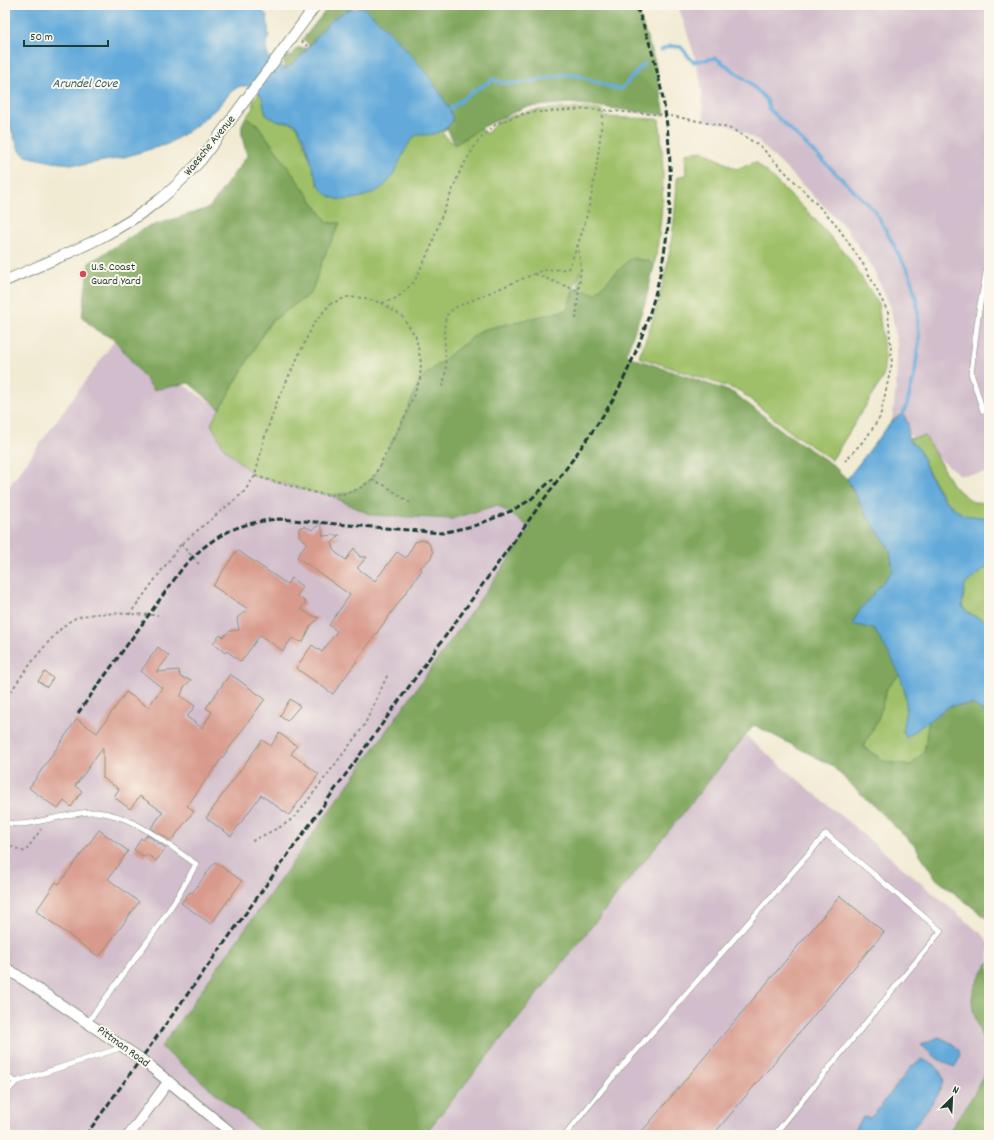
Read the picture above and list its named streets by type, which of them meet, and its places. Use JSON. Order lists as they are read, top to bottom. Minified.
{"streets":{"street":["Waesche Avenue","Pittman Road"]},"water":["Arundel Cove"],"places":["U.S. Coast Guard Yard"],"scale_bar":"50 m","north":"top right"}
